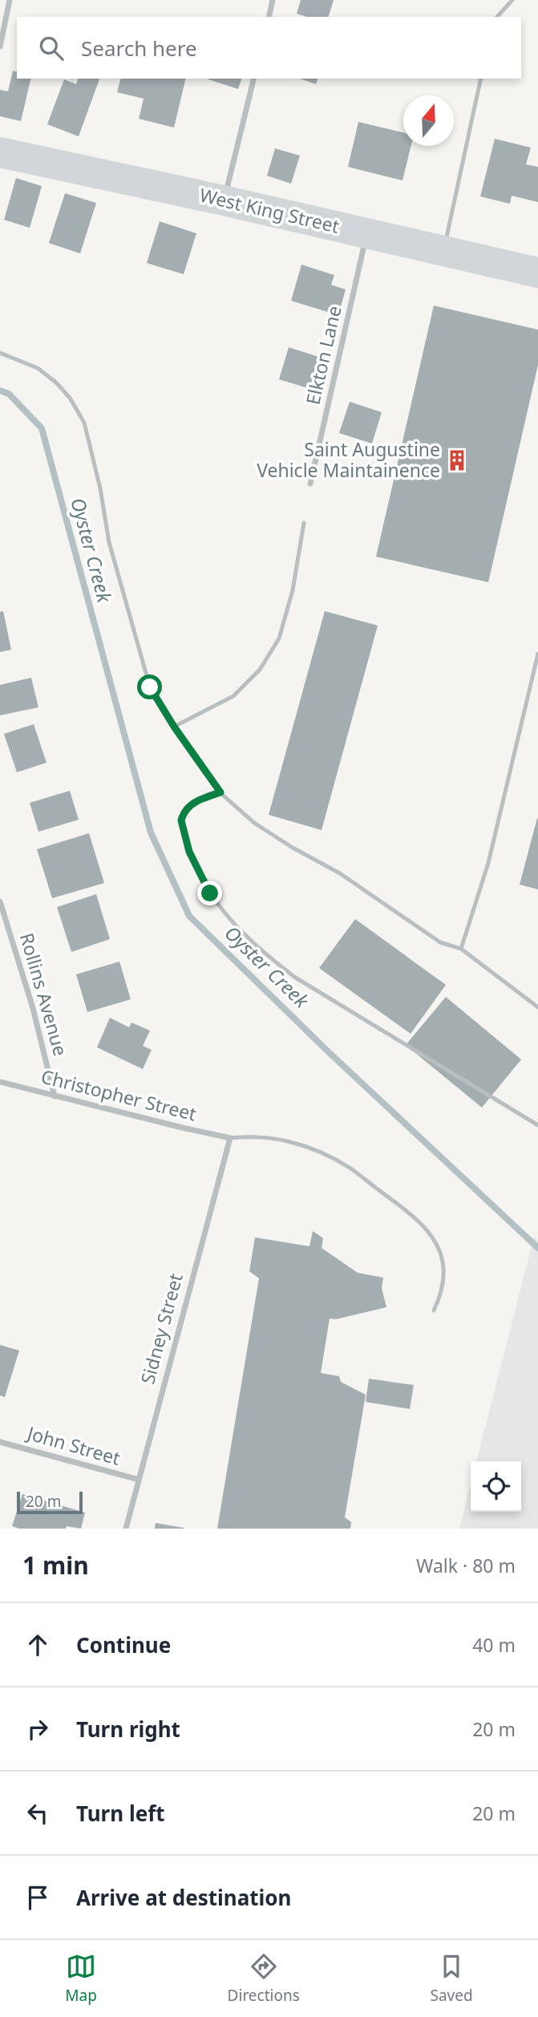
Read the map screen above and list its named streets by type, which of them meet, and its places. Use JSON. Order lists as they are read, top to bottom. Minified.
{"streets":{"main road":["West King Street"],"street":["Elkton Lane","Rollins Avenue","Christopher Street","Sidney Street","John Street"]},"crossings":[["West King Street","Elkton Lane"],["Rollins Avenue","Christopher Street"],["Christopher Street","Sidney Street"],["Sidney Street","John Street"]],"water":["Oyster Creek"],"places":{"building":["Saint Augustine Vehicle Maintainence"]},"scale_bar":"20 m","north":"top","page":{"search":"Search here","scale":"20 m","heading":["1 min","Walk · 80 m"],"list":[["Continue","40 m"],["Turn right","20 m"],["Turn left","20 m"],"Arrive at destination"],"nav":["Map","Directions","Saved"]}}
